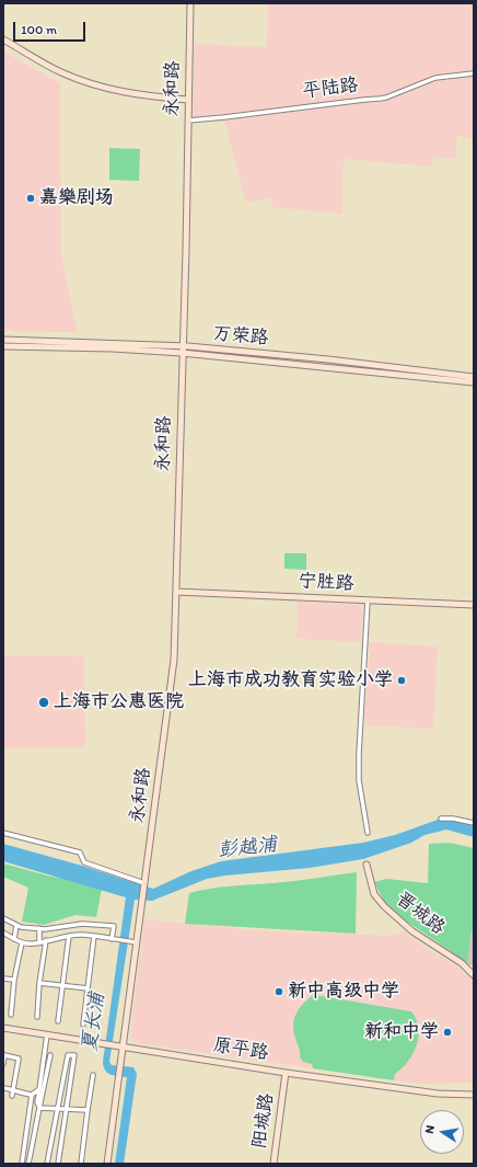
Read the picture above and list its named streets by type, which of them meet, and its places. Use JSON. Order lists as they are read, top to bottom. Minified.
{"streets":{"street":["永和路","平陆路","万荣路","宁胜路","晋城路","原平路","阳城路"]},"crossings":[["永和路","平陆路"],["永和路","万荣路"],["永和路","宁胜路"],["原平路","阳城路"]],"water":["彭越浦","夏长浦"],"places":["嘉樂剧场","上海市成功教育实验小学","上海市公惠医院","新中高级中学","新和中学"],"scale_bar":"100 m","north":"left"}
